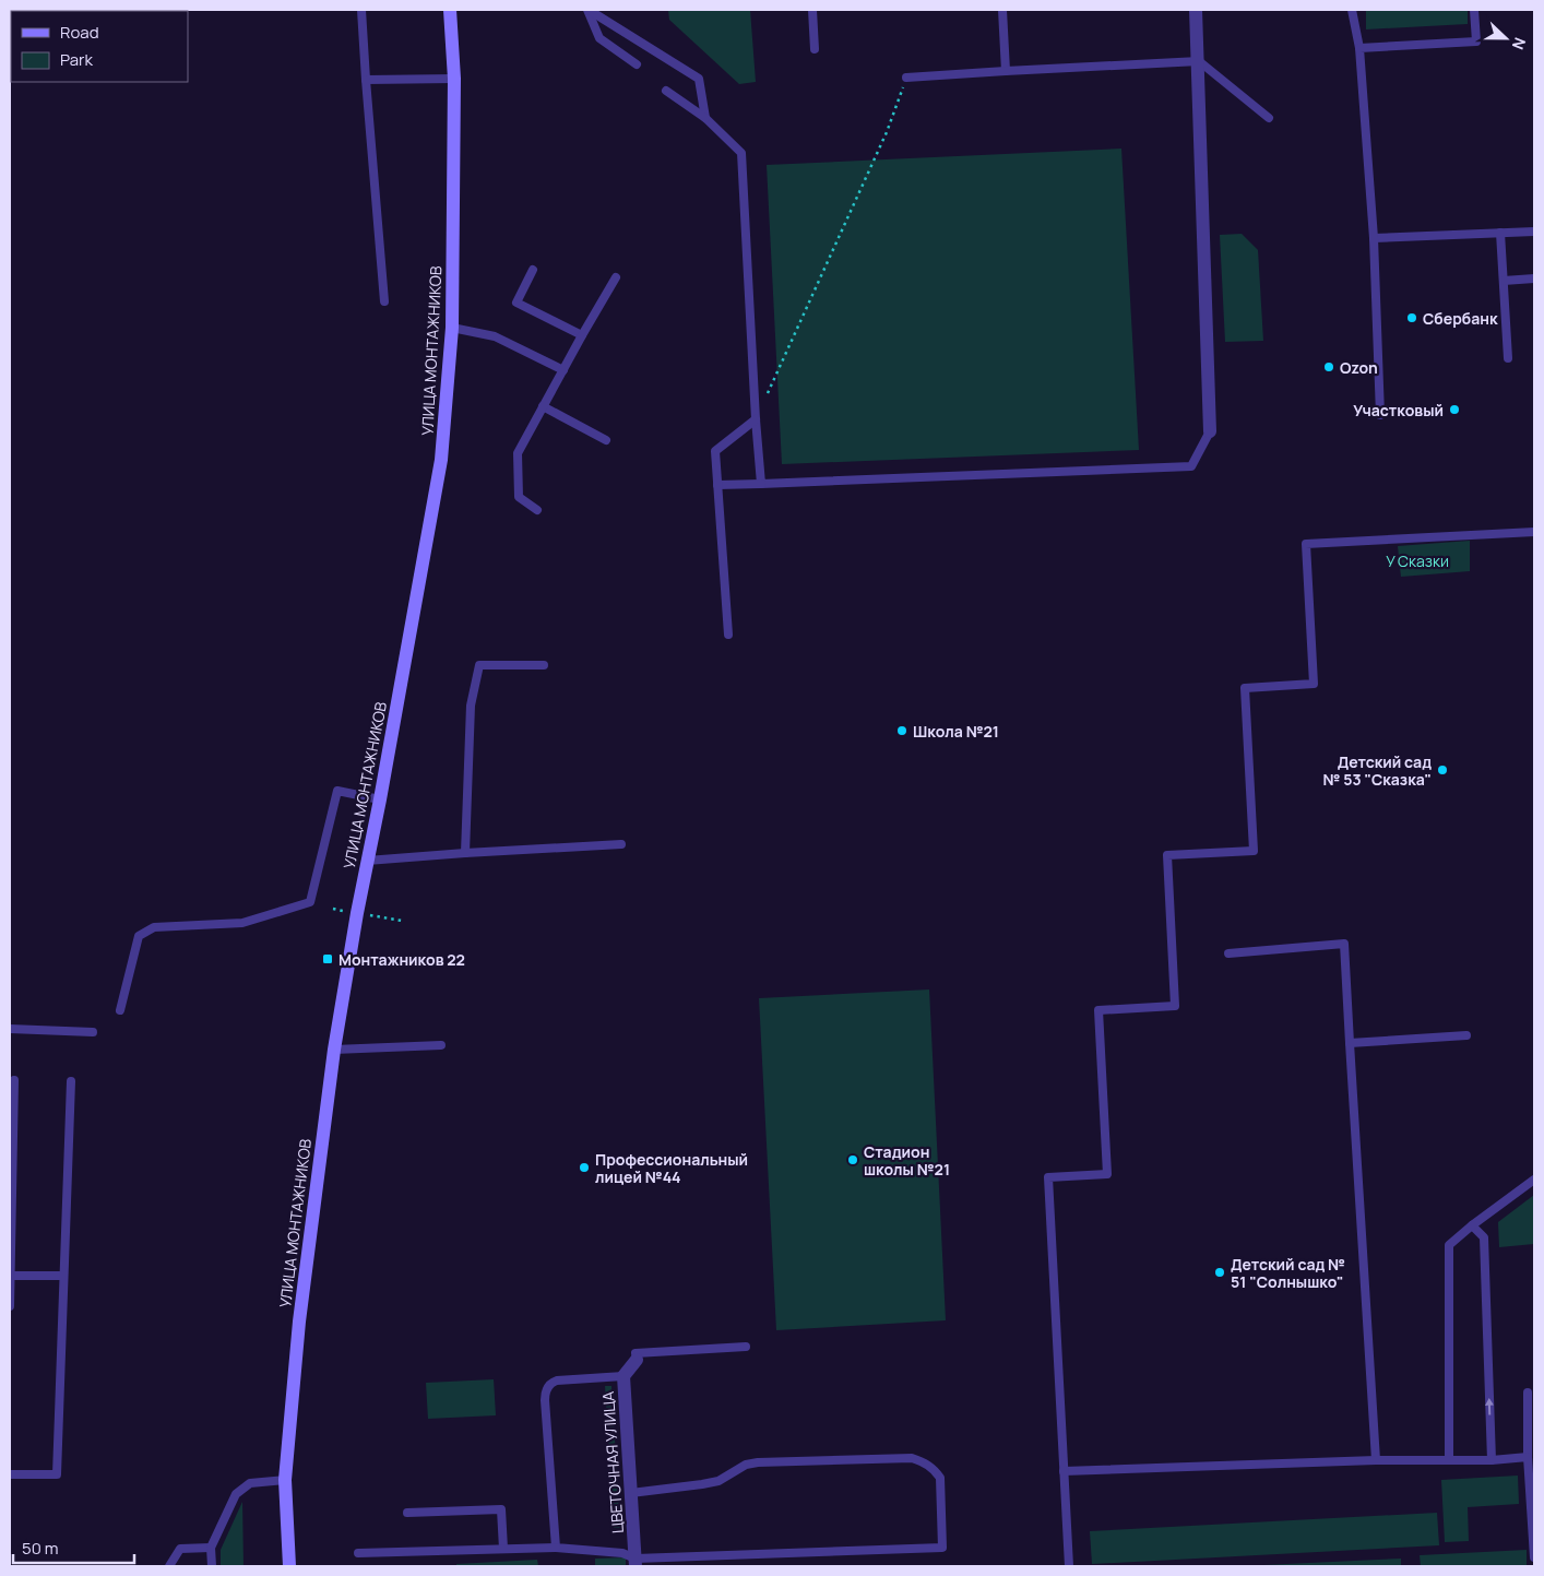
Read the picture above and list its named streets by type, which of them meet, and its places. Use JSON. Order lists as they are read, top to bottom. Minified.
{"streets":{"street":["УЛИЦА МОНТАЖНИКОВ","ЦВЕТОЧНАЯ УЛИЦА"]},"parks":["У Сказки"],"places":{"other":["Сбербанк","Ozon","Участковый","Школа №21","Детский сад № 53 \"Сказка\"","Стадион школы №21","Профессиональный лицей №44","Детский сад № 51 \"Солнышко\""],"transit":["Монтажников 22"]},"legend":["Road","Park"],"scale_bar":"50 m","north":"right"}
